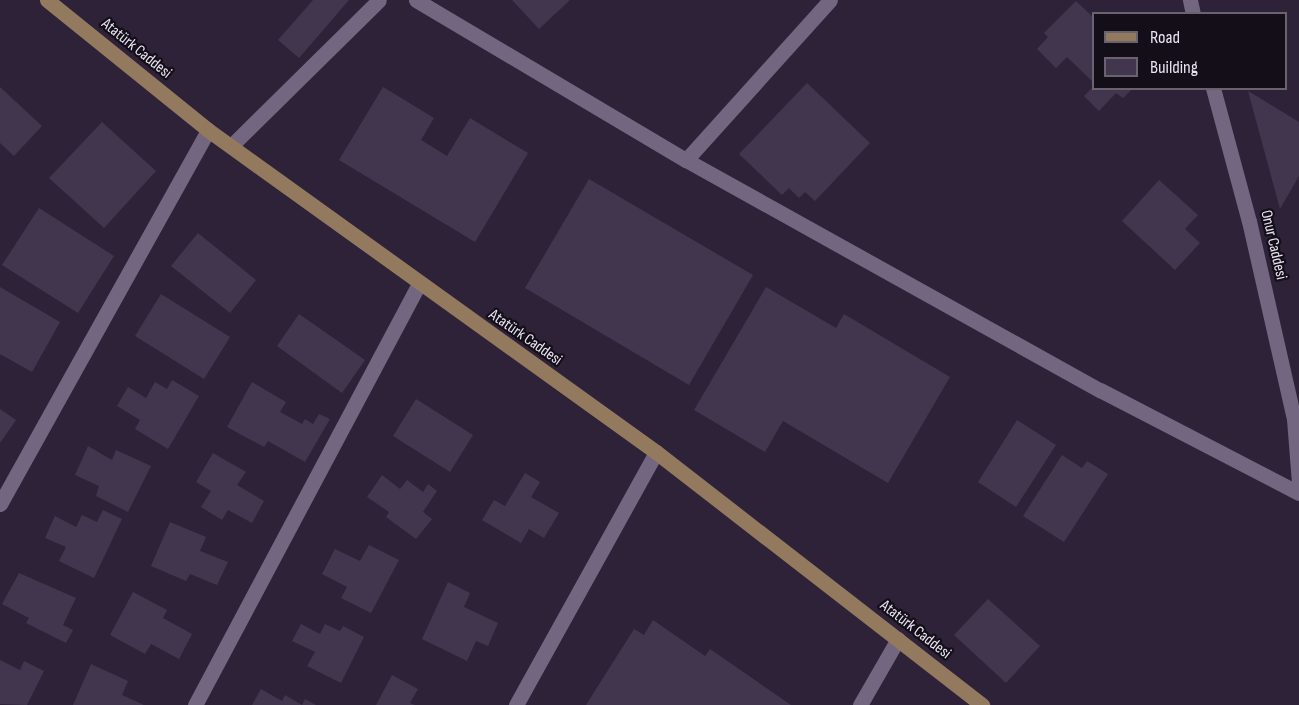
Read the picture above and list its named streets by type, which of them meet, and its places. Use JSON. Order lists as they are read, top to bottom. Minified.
{"streets":{"main road":["Atatürk Caddesi"],"street":["Onur Caddesi"]},"legend":["Road","Building"]}
